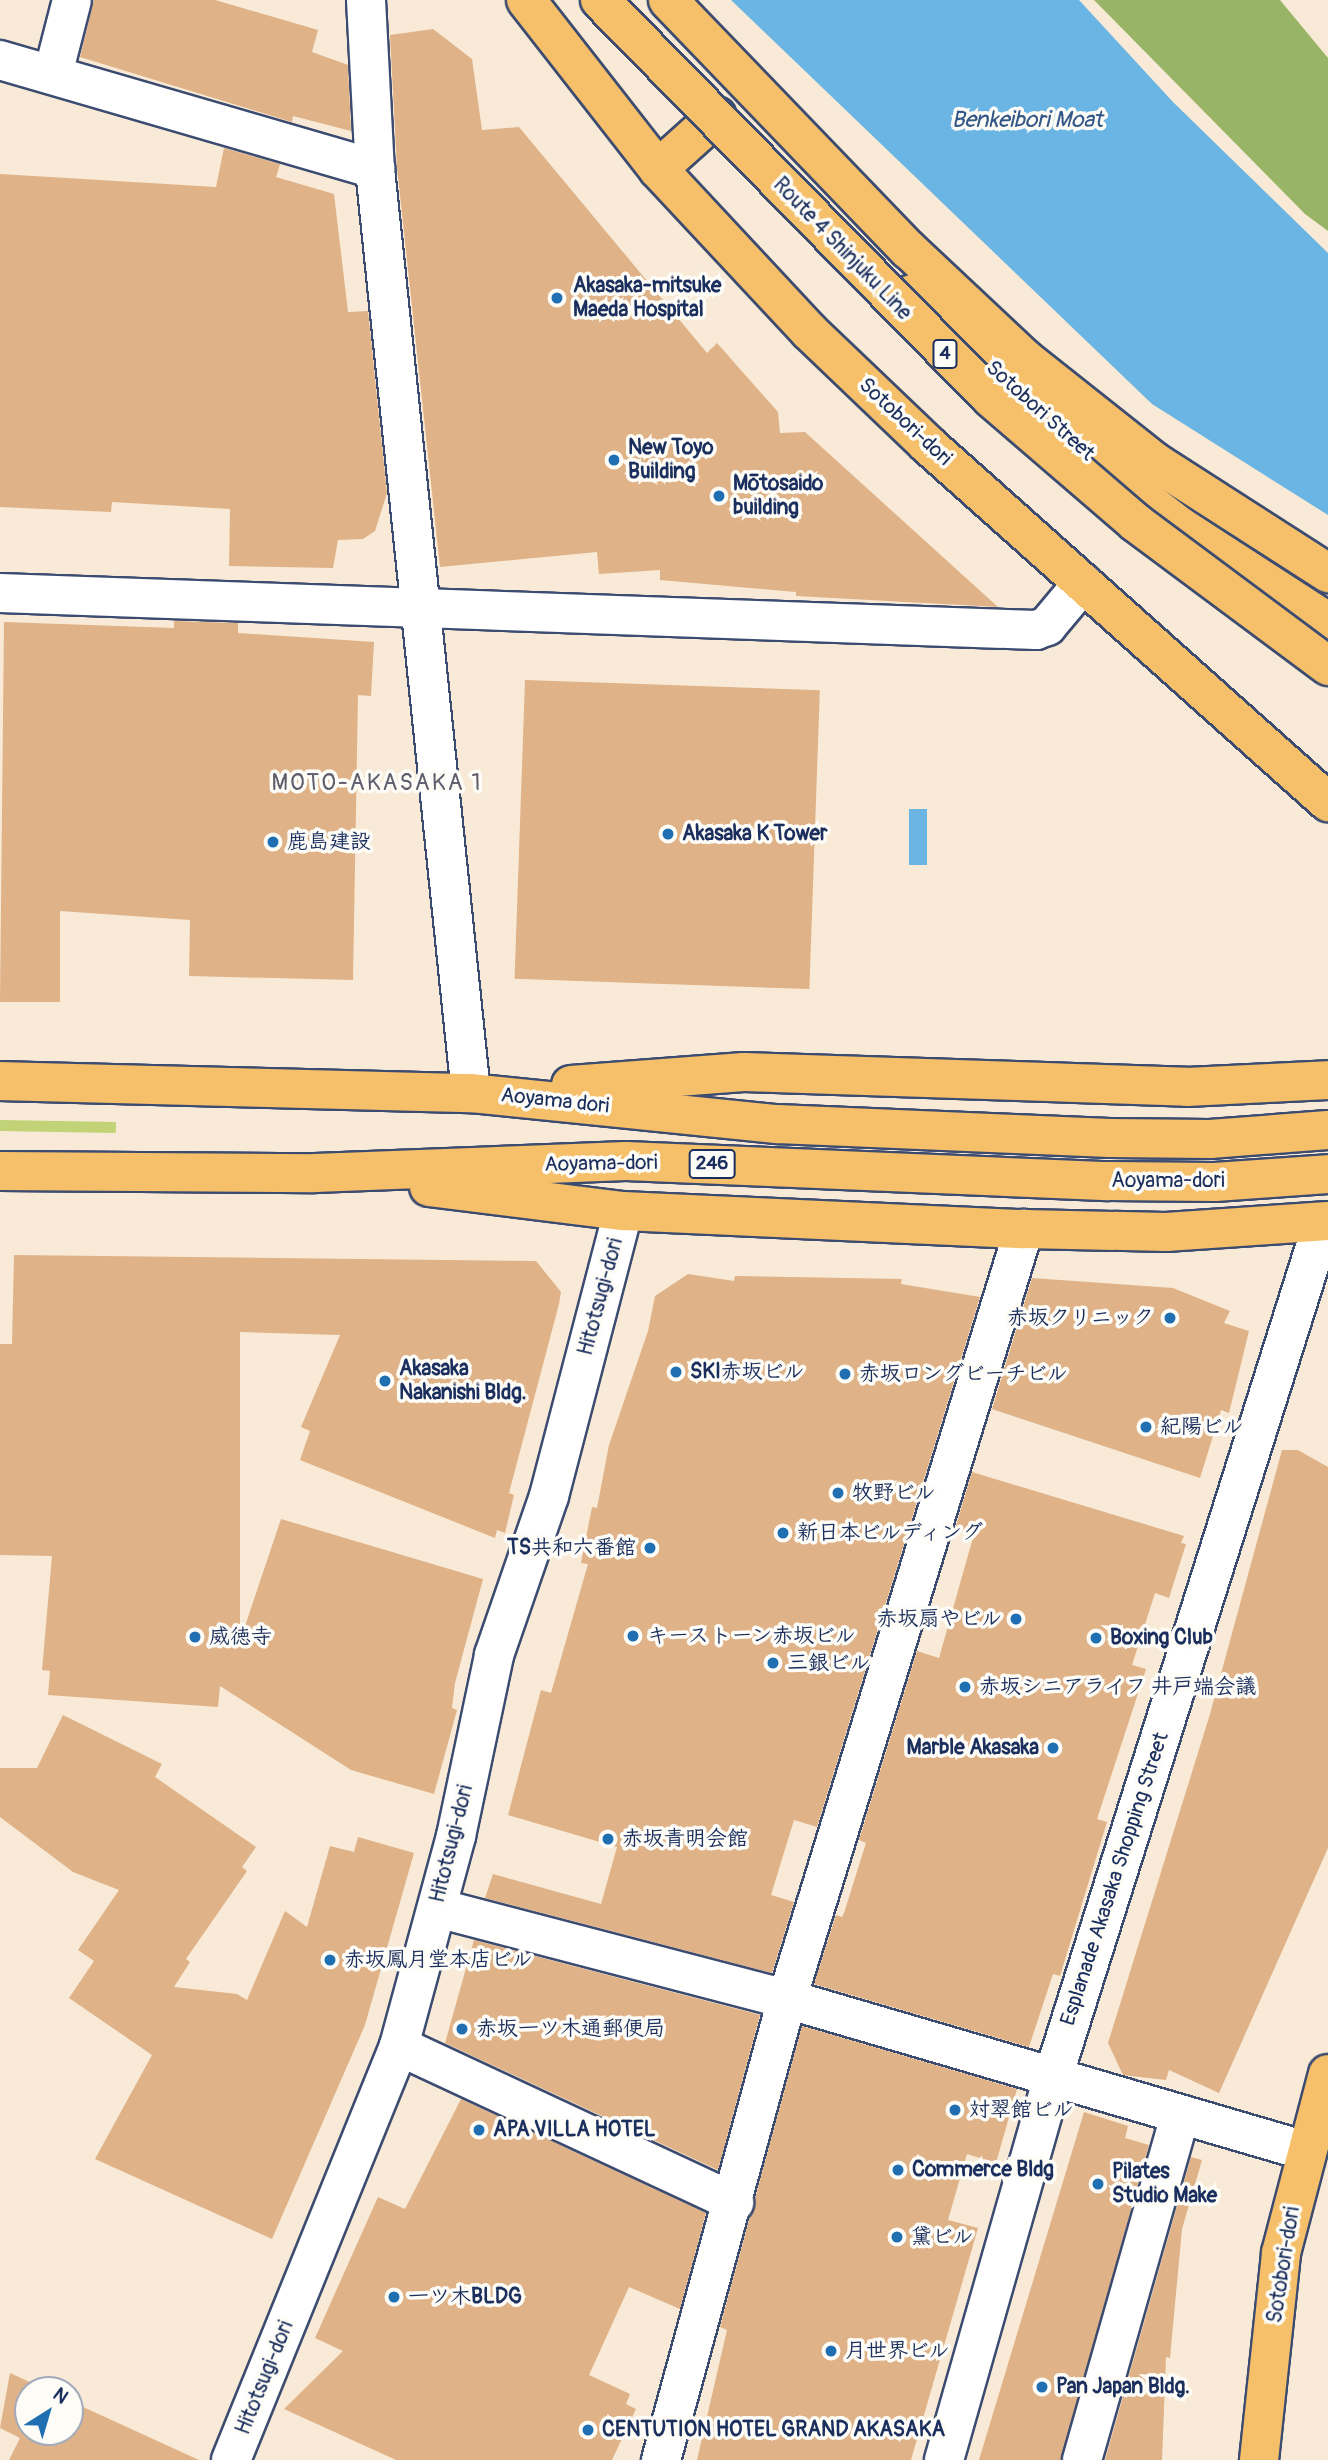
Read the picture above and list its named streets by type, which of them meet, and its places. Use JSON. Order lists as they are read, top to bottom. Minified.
{"streets":{"main road":["Route 4 Shinjuku Line","4","Sotobori Street","Sotobori-dori","Aoyama dori","Aoyama-dori","246"],"street":["Hitotsugi-dori","Esplanade Akasaka Shopping Street"]},"crossings":[["Aoyama dori","Aoyama-dori"]],"districts":["MOTO-AKASAKA 1"],"water":["Benkeibori Moat"],"places":["Akasaka-mitsuke Maeda Hospital","New Toyo Building","Mōtosaido building","Akasaka K Tower","鹿島建設","赤坂クリニック","SKI赤坂ビル","赤坂ロングビーチビル","Akasaka Nakanishi Bldg.","紀陽ビル","牧野ビル","新日本ビルディング","TS共和六番館","赤坂扇やビル","キーストーン赤坂ビル","威徳寺","Boxing Club","三銀ビル","赤坂シニアライフ 井戸端会議","Marble Akasaka","赤坂青明会館","赤坂鳳月堂本店ビル","赤坂一ツ木通郵便局","対翠館ビル","APA VILLA HOTEL","Commerce Bldg","Pilates Studio Make","黛ビル","一ツ木BLDG","月世界ビル","Pan Japan Bldg.","CENTUTION HOTEL GRAND AKASAKA"],"north":"top right"}
